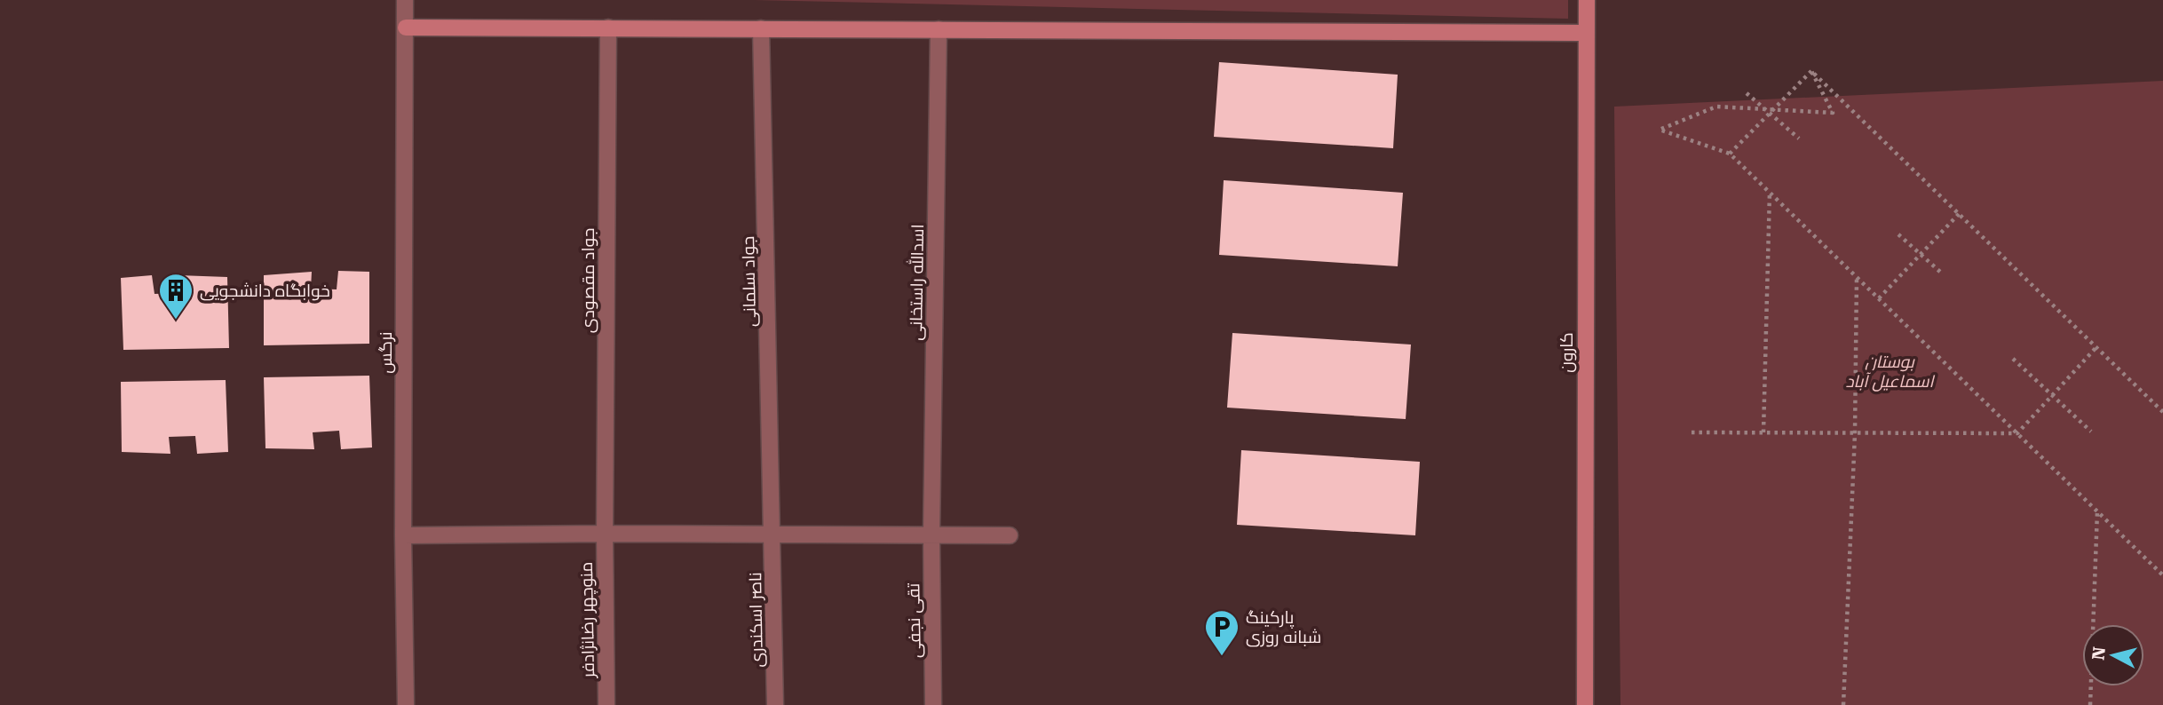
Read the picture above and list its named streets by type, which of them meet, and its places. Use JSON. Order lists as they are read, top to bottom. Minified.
{"streets":{"street":["جواد مقصودی","جواد سلمانی","اسدالله راستخانی","نرگس","کارون","منوچهر رضانژادفر","ناصر اسکندری","تقی نجفی"]},"crossings":[["جواد مقصودی","منوچهر رضانژادفر"],["جواد سلمانی","ناصر اسکندری"],["اسدالله راستخانی","تقی نجفی"]],"parks":["بوستان اسماعیل آباد"],"places":{"building":["خوابگاه دانشجویی"],"parking":["پارکینگ شبانه روزی"]},"north":"left"}
